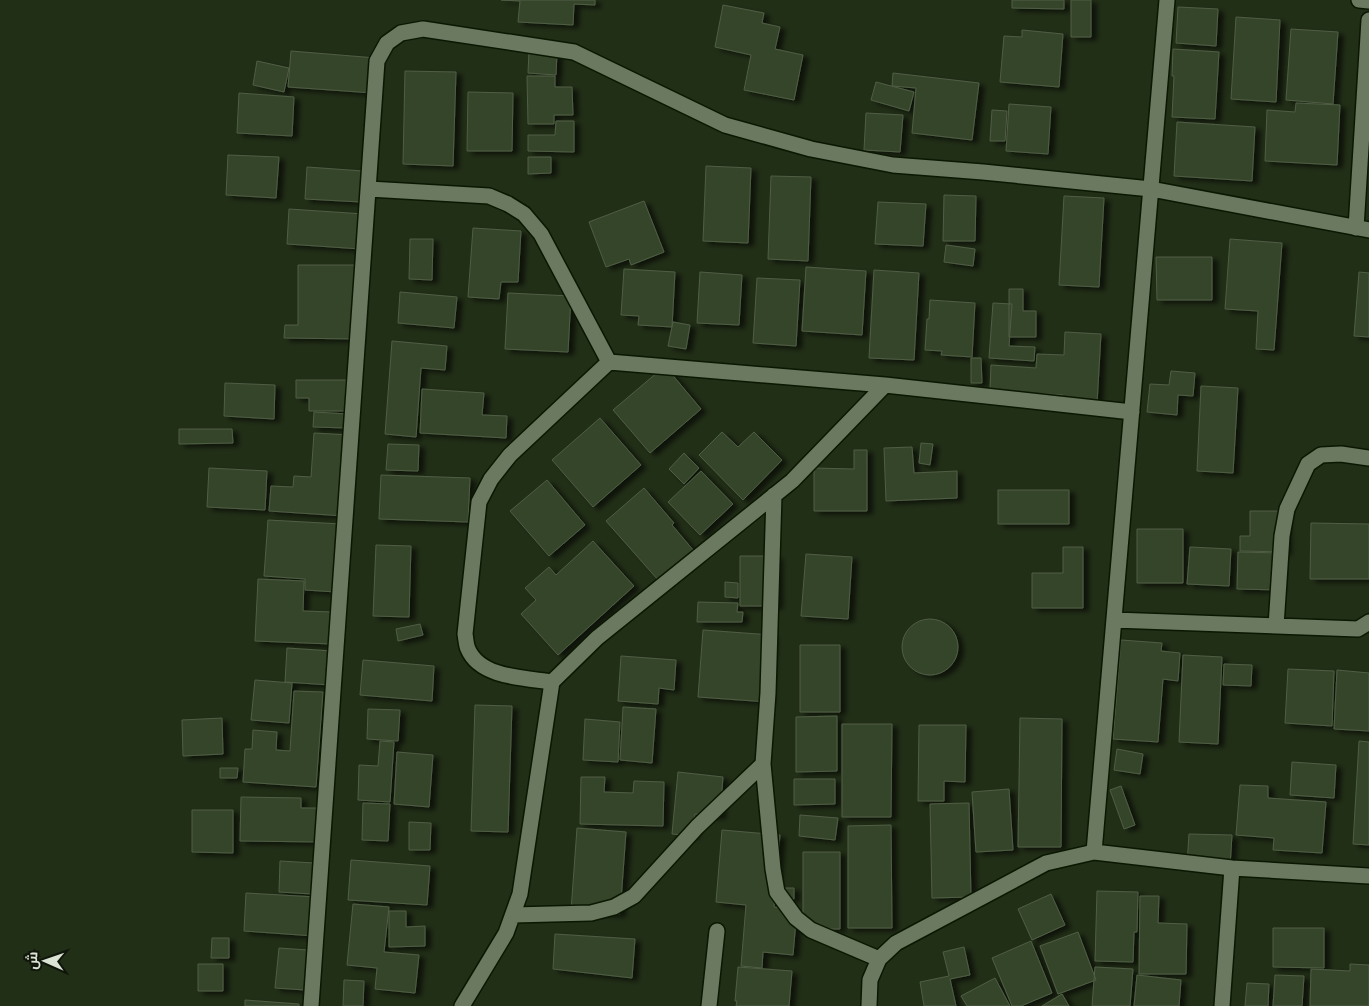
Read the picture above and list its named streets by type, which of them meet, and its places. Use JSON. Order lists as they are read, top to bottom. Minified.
{"north":"left"}
